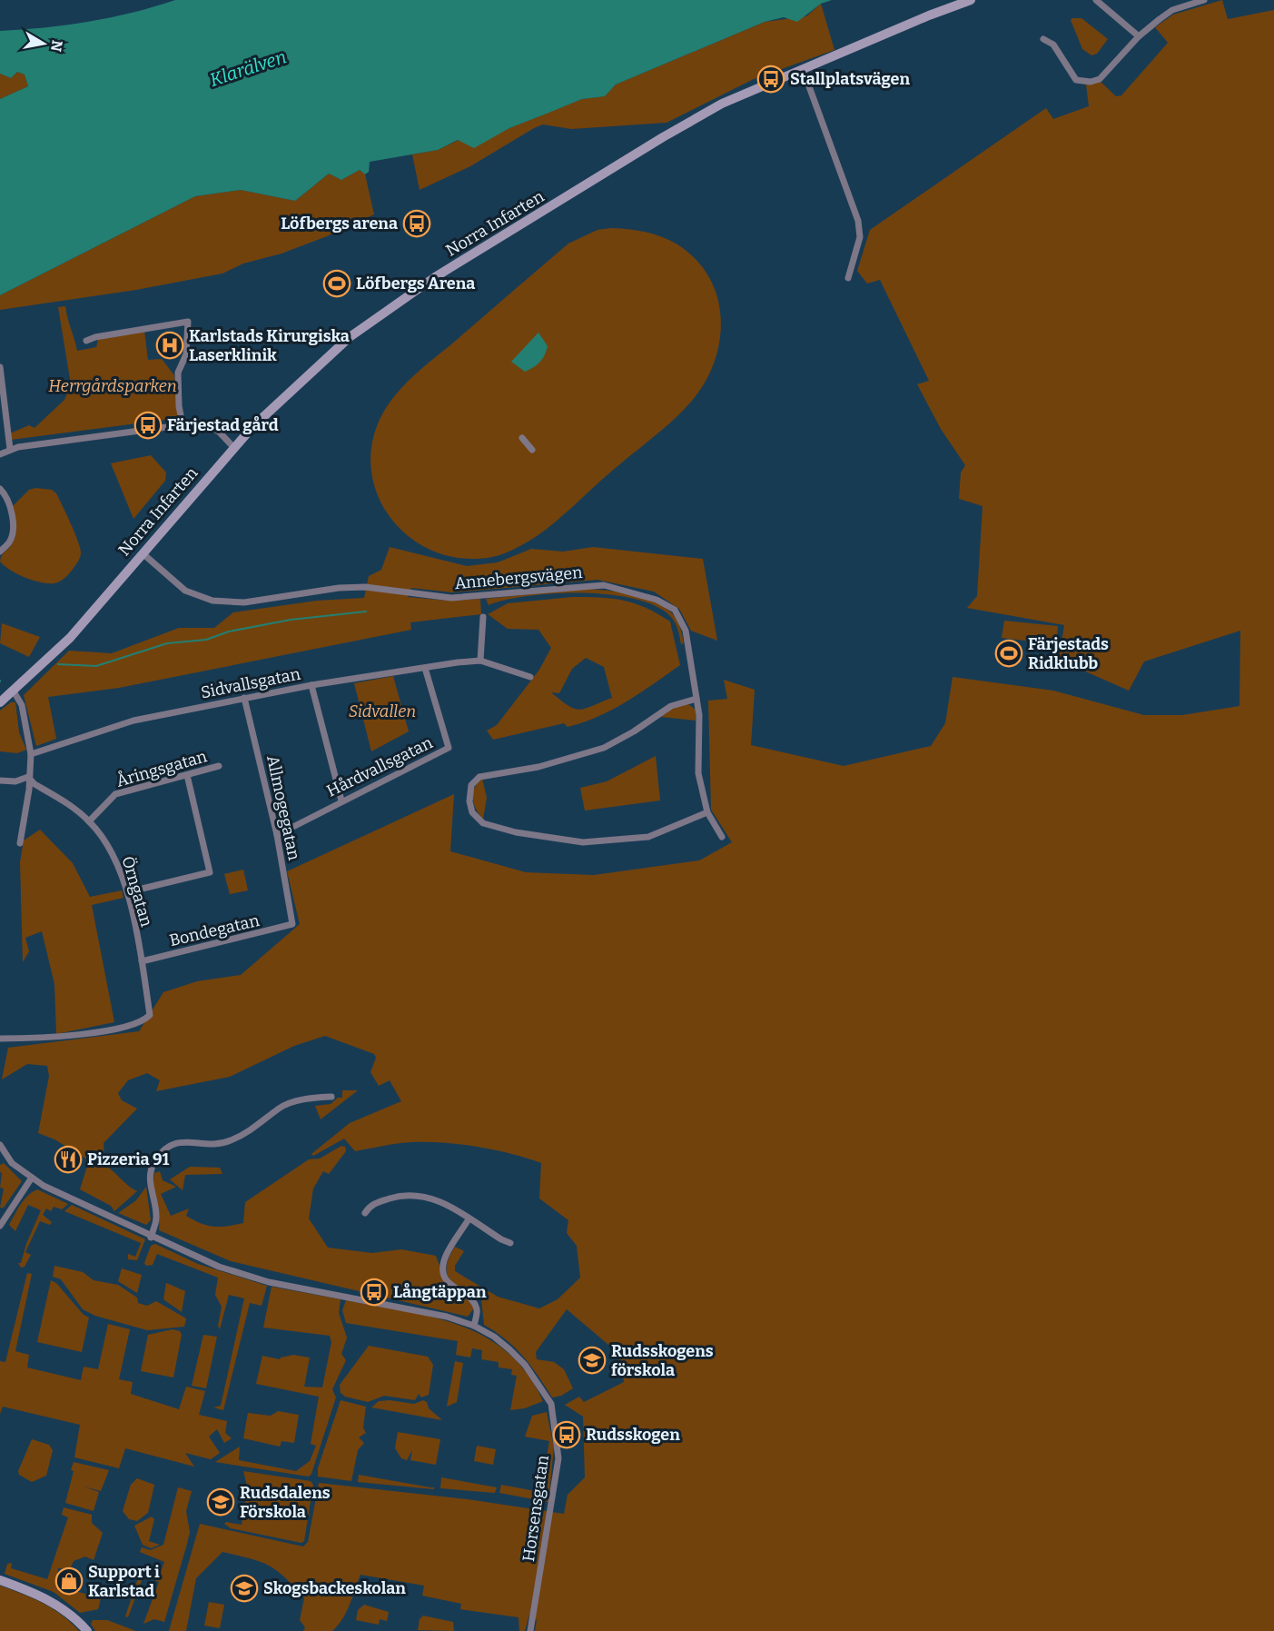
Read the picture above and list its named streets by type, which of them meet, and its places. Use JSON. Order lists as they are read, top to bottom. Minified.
{"streets":{"street":["Norra Infarten","Annebergsvägen","Sidvallsgatan","Hårdvallsgatan","Åringsgatan","Allmogegatan","Örngatan","Bondegatan","Horsensgatan"]},"crossings":[["Norra Infarten","Annebergsvägen"],["Sidvallsgatan","Hårdvallsgatan"],["Sidvallsgatan","Allmogegatan"],["Hårdvallsgatan","Allmogegatan"],["Åringsgatan","Örngatan"],["Allmogegatan","Bondegatan"],["Örngatan","Bondegatan"]],"water":["Klarälven"],"parks":["Herrgårdsparken","Sidvallen"],"places":{"bus stop":["Stallplatsvägen","Löfbergs arena","Färjestad gård","Långtäppan","Rudsskogen"],"sports":["Löfbergs Arena","Färjestads Ridklubb"],"hospital":["Karlstads Kirurgiska Laserklinik"],"restaurant":["Pizzeria 91"],"school or university":["Rudsskogens förskola","Rudsdalens Förskola","Skogsbackeskolan"],"shop":["Support i Karlstad"]},"north":"right"}
